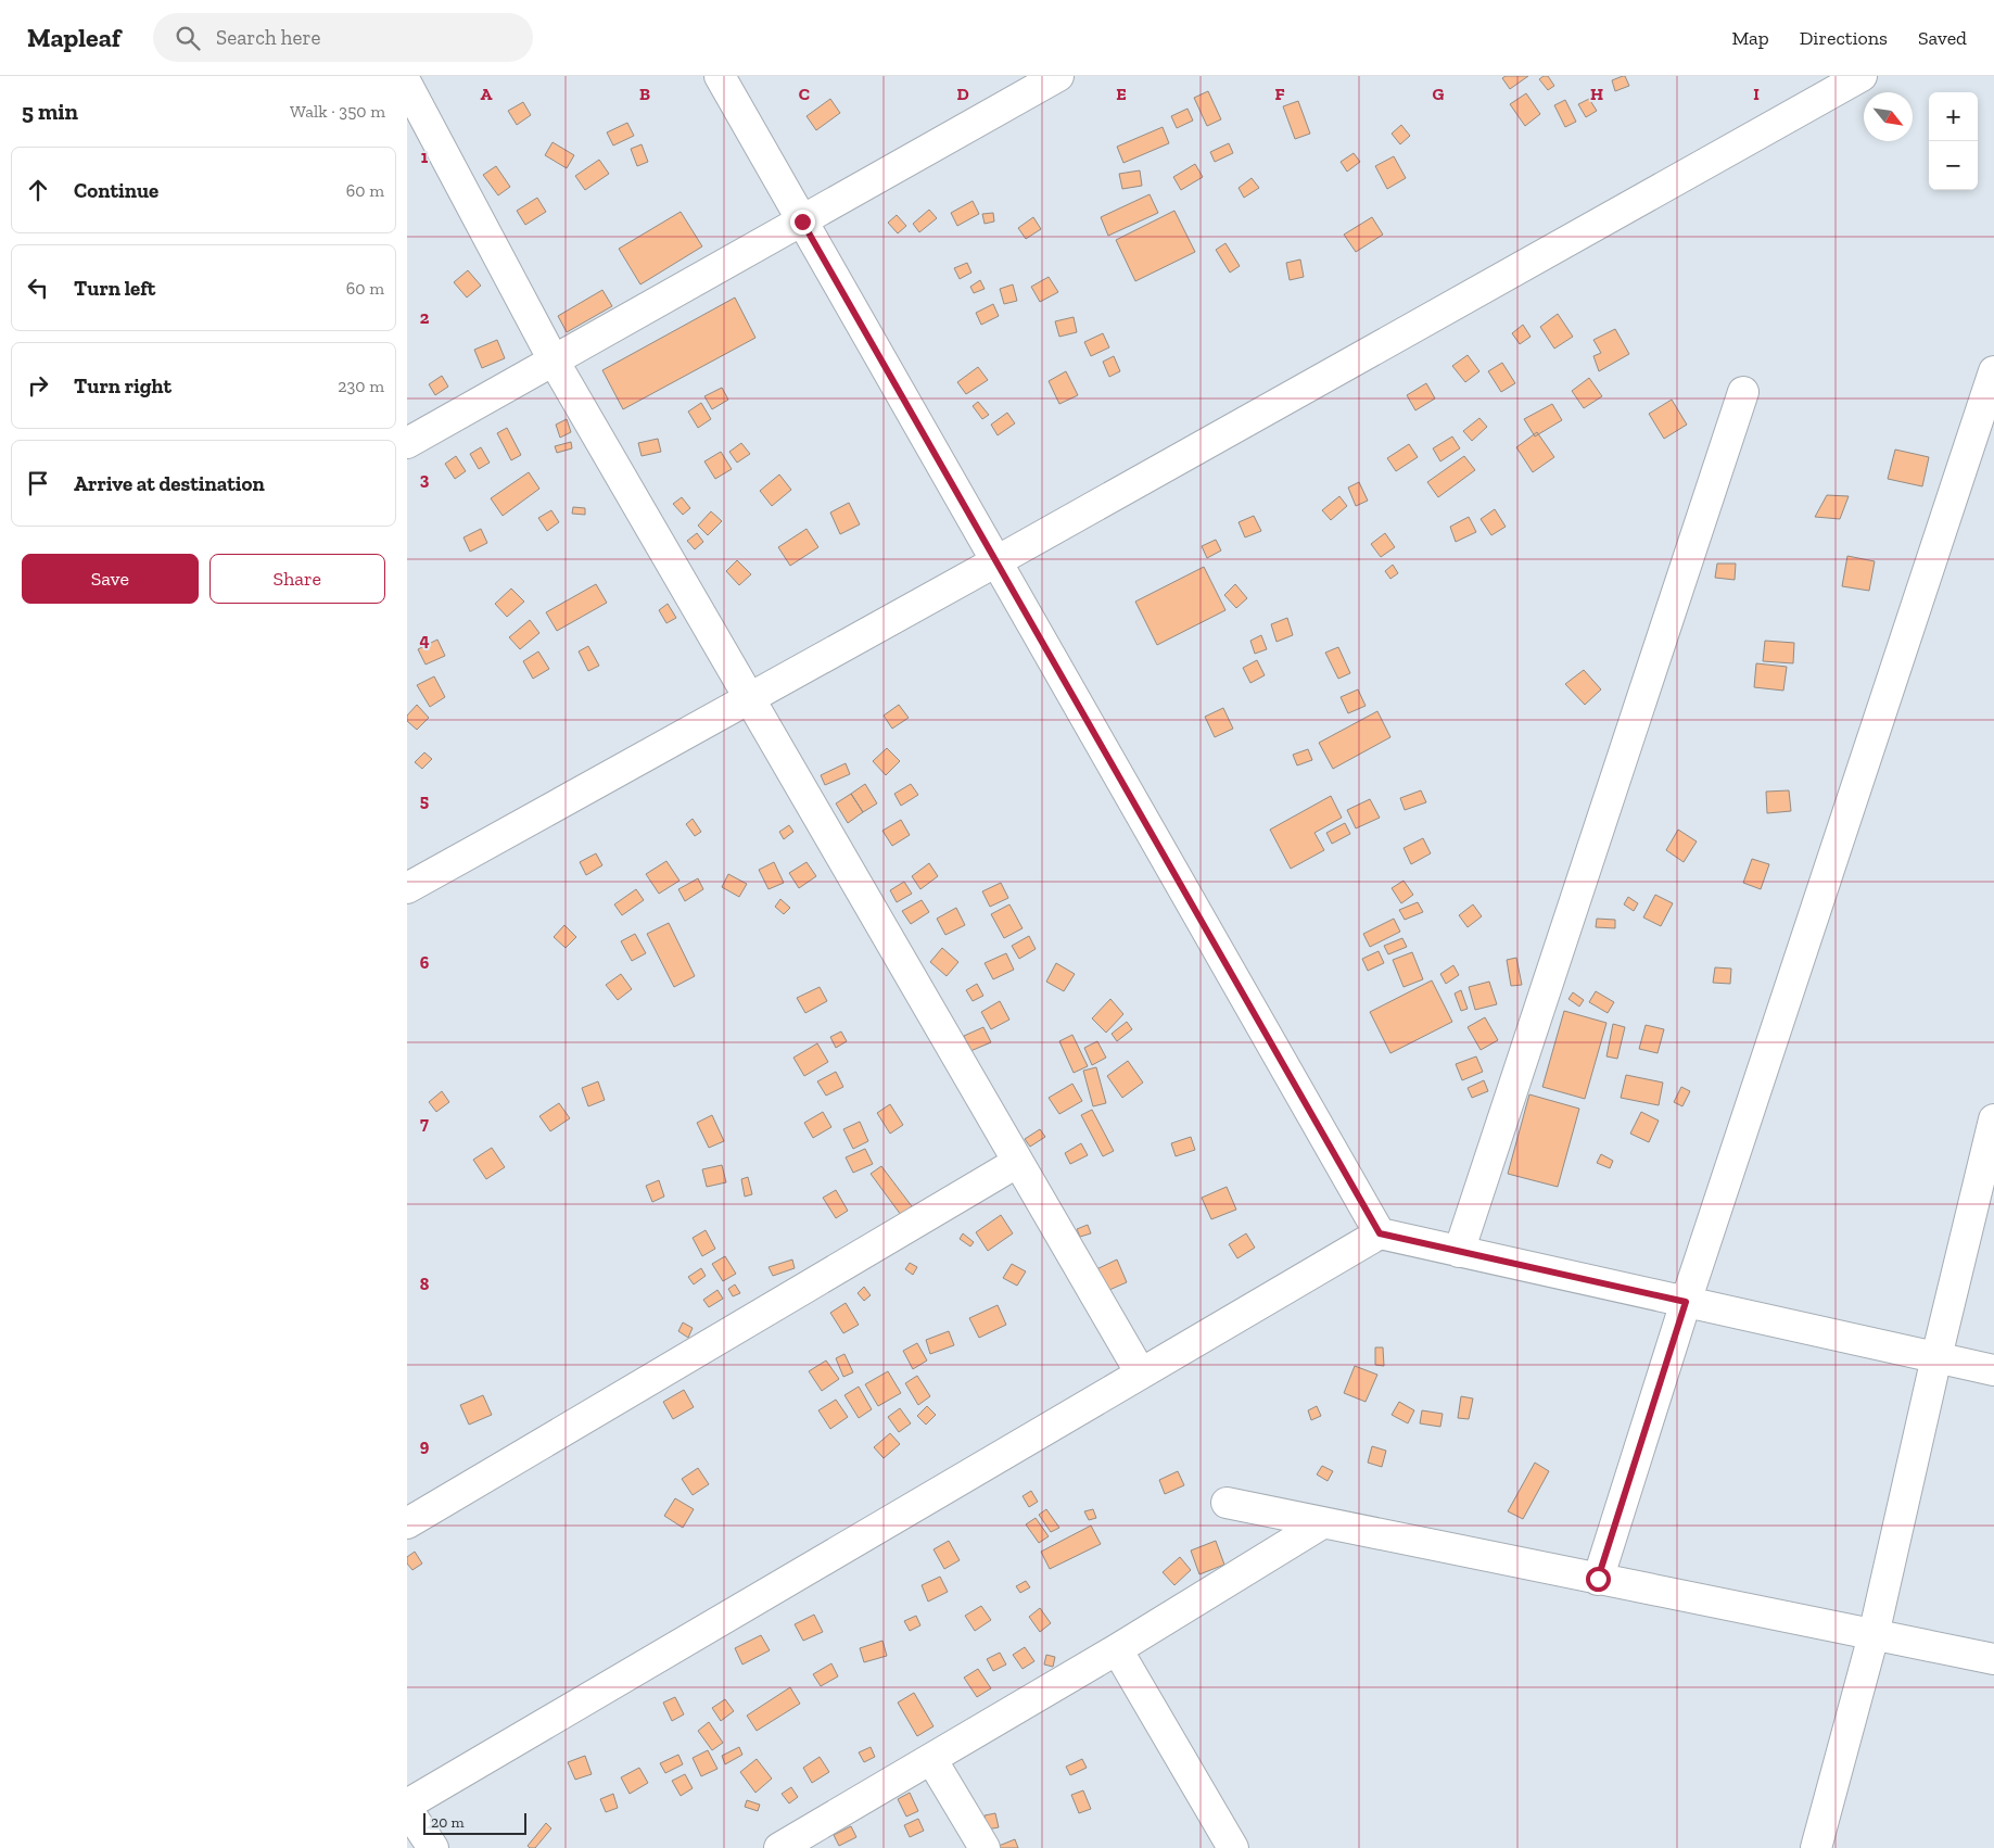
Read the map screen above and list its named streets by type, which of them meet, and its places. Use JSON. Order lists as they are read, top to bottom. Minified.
{"scale_bar":"20 m","north":"bottom right","page":{"header":"Mapleaf","search":"Search here","nav":["Map","Directions","Saved"],"heading":["5 min","Walk · 350 m"],"map_buttons":["+","−"],"list":[["Continue","60 m"],["Turn left","60 m"],["Turn right","230 m"],"Arrive at destination"],"buttons":["Save","Share"],"scale":"20 m"},"grid":{"columns":["A","B","C","D","E","F","G","H","I"],"rows":["1","2","3","4","5","6","7","8","9"]}}
